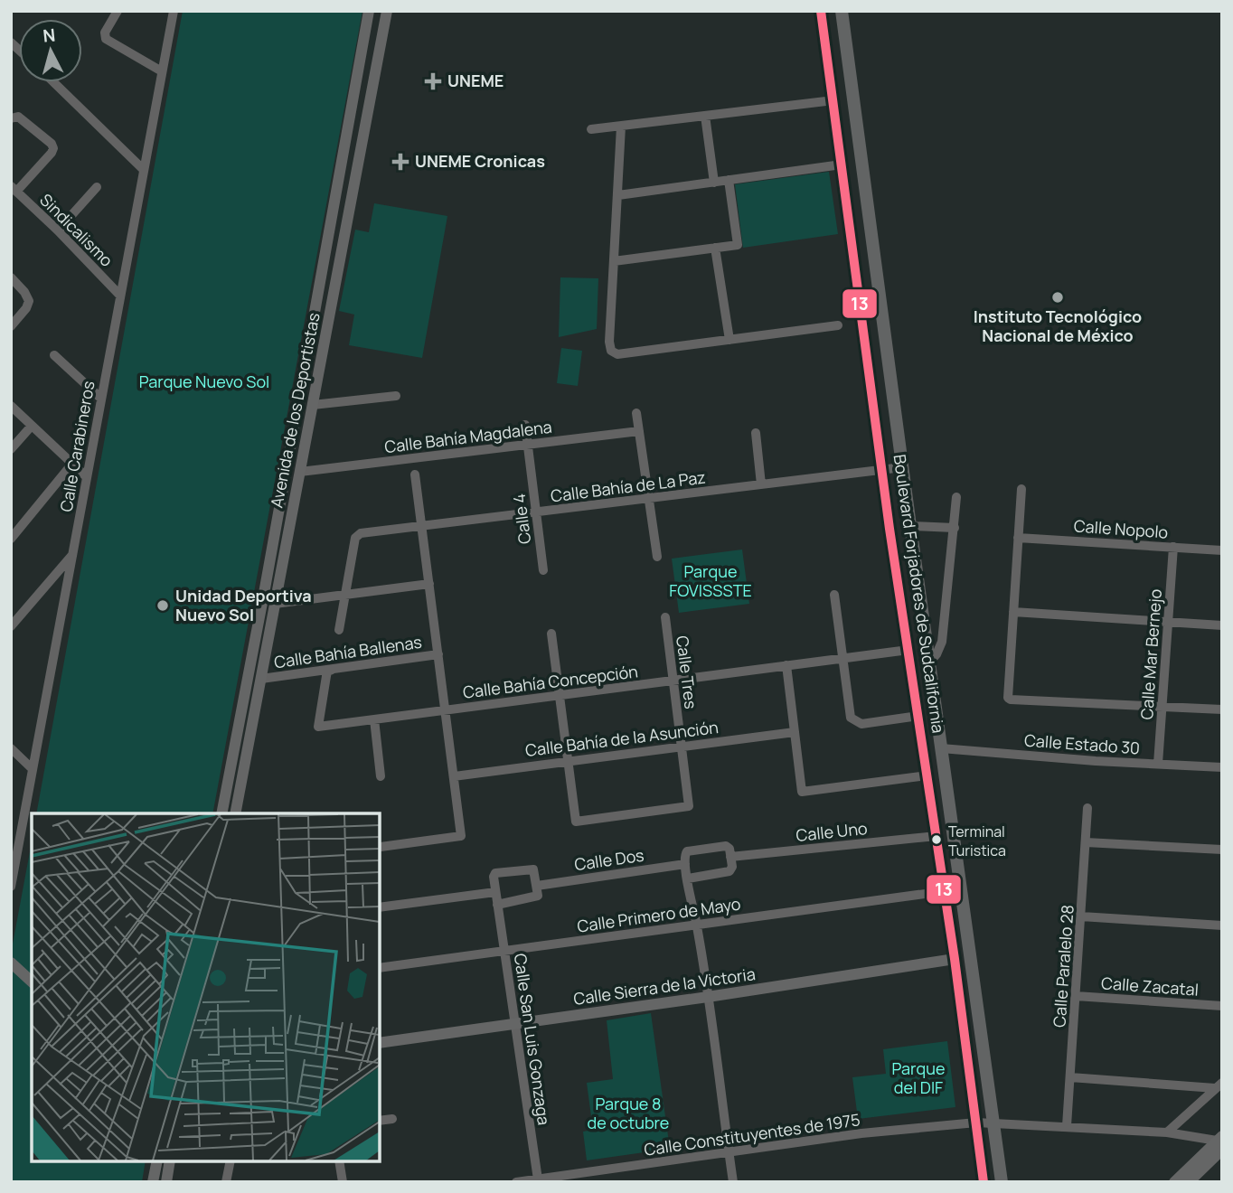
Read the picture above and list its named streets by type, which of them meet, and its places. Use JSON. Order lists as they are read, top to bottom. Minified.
{"streets":{"main road":["Boulevard Forjadores de Sudcalifornia"],"street":["Sindicalismo","Avenida de los Deportistas","Calle Bahía Magdalena","Calle Carabineros","Calle Bahía de La Paz","Calle 4","Calle Nopolo","Calle Bahía Ballenas","Calle Mar Bernejo","Calle Tres","Calle Bahía Concepción","Calle Bahía de la Asunción","Calle Estado 30","Calle Uno","Calle Dos","Calle Primero de Mayo","Calle Paralelo 28","Calle Sierra de la Victoria","Calle Zacatal","Calle San Luis Gonzaga","Calle Constituyentes de 1975"]},"crossings":[["Sindicalismo","Calle Carabineros"],["Avenida de los Deportistas","Calle Bahía Magdalena"],["Avenida de los Deportistas","Calle Bahía Ballenas"],["Calle Bahía Magdalena","Calle 4"],["Calle Bahía de La Paz","Calle 4"],["Calle Bahía de La Paz","Boulevard Forjadores de Sudcalifornia"],["Calle Nopolo","Calle Mar Bernejo"],["Boulevard Forjadores de Sudcalifornia","Calle Bahía Concepción"],["Boulevard Forjadores de Sudcalifornia","Calle Estado 30"],["Boulevard Forjadores de Sudcalifornia","Calle Uno"],["Boulevard Forjadores de Sudcalifornia","Calle Primero de Mayo"],["Boulevard Forjadores de Sudcalifornia","Calle Sierra de la Victoria"],["Boulevard Forjadores de Sudcalifornia","Calle Constituyentes de 1975"],["Calle Bahía Ballenas","Calle Bahía Concepción"],["Calle Mar Bernejo","Calle Estado 30"],["Calle Tres","Calle Bahía Concepción"],["Calle Tres","Calle Bahía de la Asunción"],["Calle Primero de Mayo","Calle San Luis Gonzaga"],["Calle Paralelo 28","Calle Zacatal"],["Calle Sierra de la Victoria","Calle San Luis Gonzaga"],["Calle San Luis Gonzaga","Calle Constituyentes de 1975"]],"parks":["Parque Nuevo Sol","Parque FOVISSSTE","Parque del DIF","Parque 8 de octubre"],"places":{"health":["UNEME","UNEME Cronicas"],"other":["Instituto Tecnológico Nacional de México","Unidad Deportiva Nuevo Sol","Terminal Turistica"]},"lines":["transit line 13"],"north":"top"}
